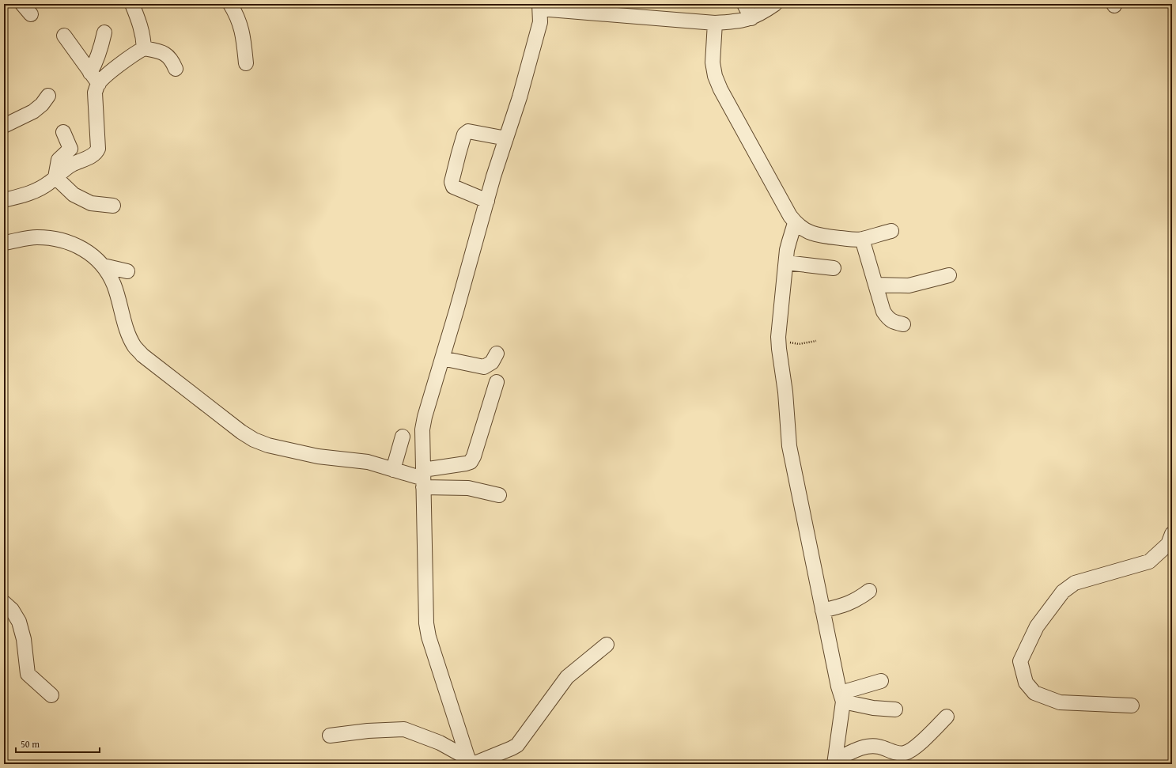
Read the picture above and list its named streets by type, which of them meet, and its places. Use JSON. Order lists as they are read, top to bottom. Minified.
{"scale_bar":"50 m"}
